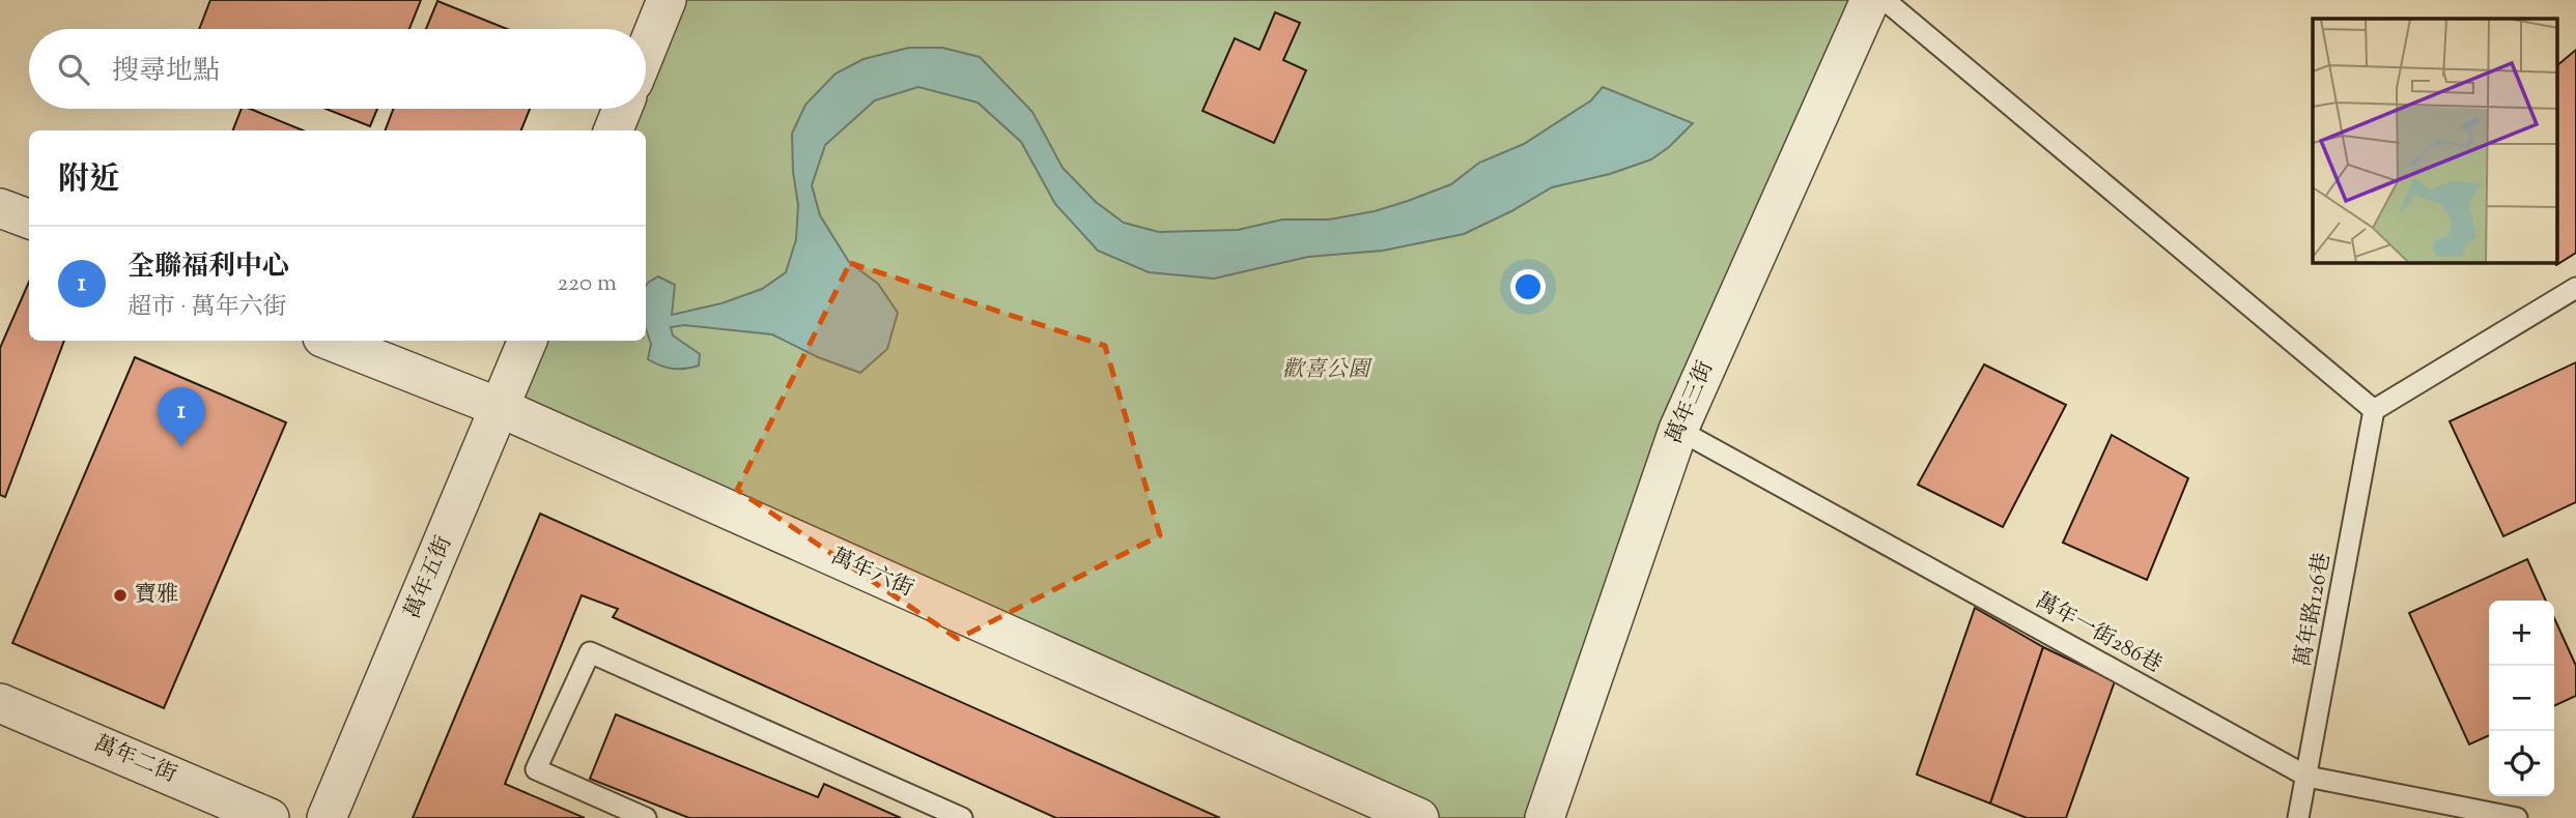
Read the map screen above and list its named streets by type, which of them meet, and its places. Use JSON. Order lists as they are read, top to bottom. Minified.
{"streets":{"street":["萬年三街","萬年六街","萬年五街","萬年二街"],"lane":["萬年路126巷","萬年一街286巷"]},"crossings":[["萬年三街","萬年一街286巷"],["萬年六街","萬年五街"],["萬年路126巷","萬年一街286巷"]],"parks":["歡喜公園"],"places":["寶雅"],"page":{"search":"搜尋地點","heading":"附近","list":[{"mark":"1","name":"全聯福利中心","note":"超市 · 萬年六街","value":"220 m"}],"pins":"1","map_buttons":["+","−"]}}
